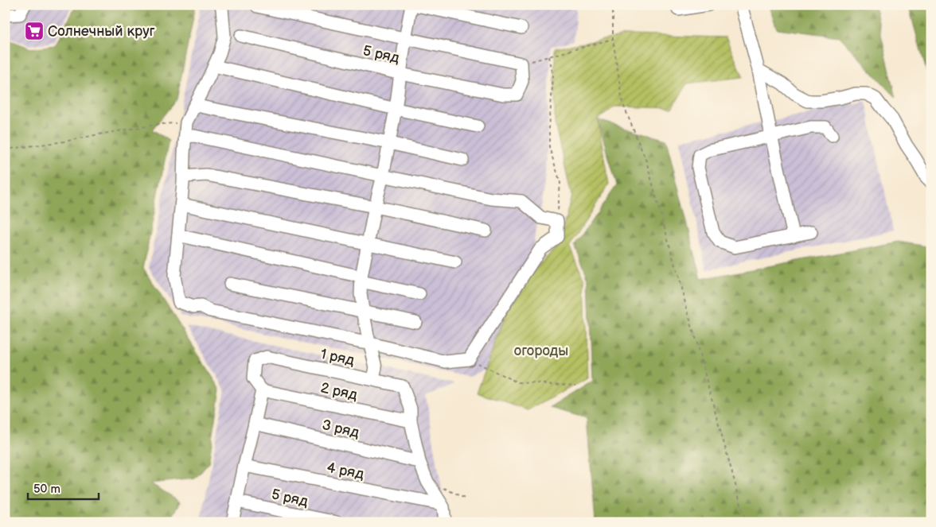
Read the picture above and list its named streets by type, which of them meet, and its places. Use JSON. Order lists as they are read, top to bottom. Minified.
{"streets":{"street":["5 ряд","1 ряд","2 ряд","3 ряд","4 ряд"]},"crossings":[["1 ряд","2 ряд"]],"parks":["огороды"],"places":{"supermarket":["Солнечный круг"]},"scale_bar":"50 m"}
